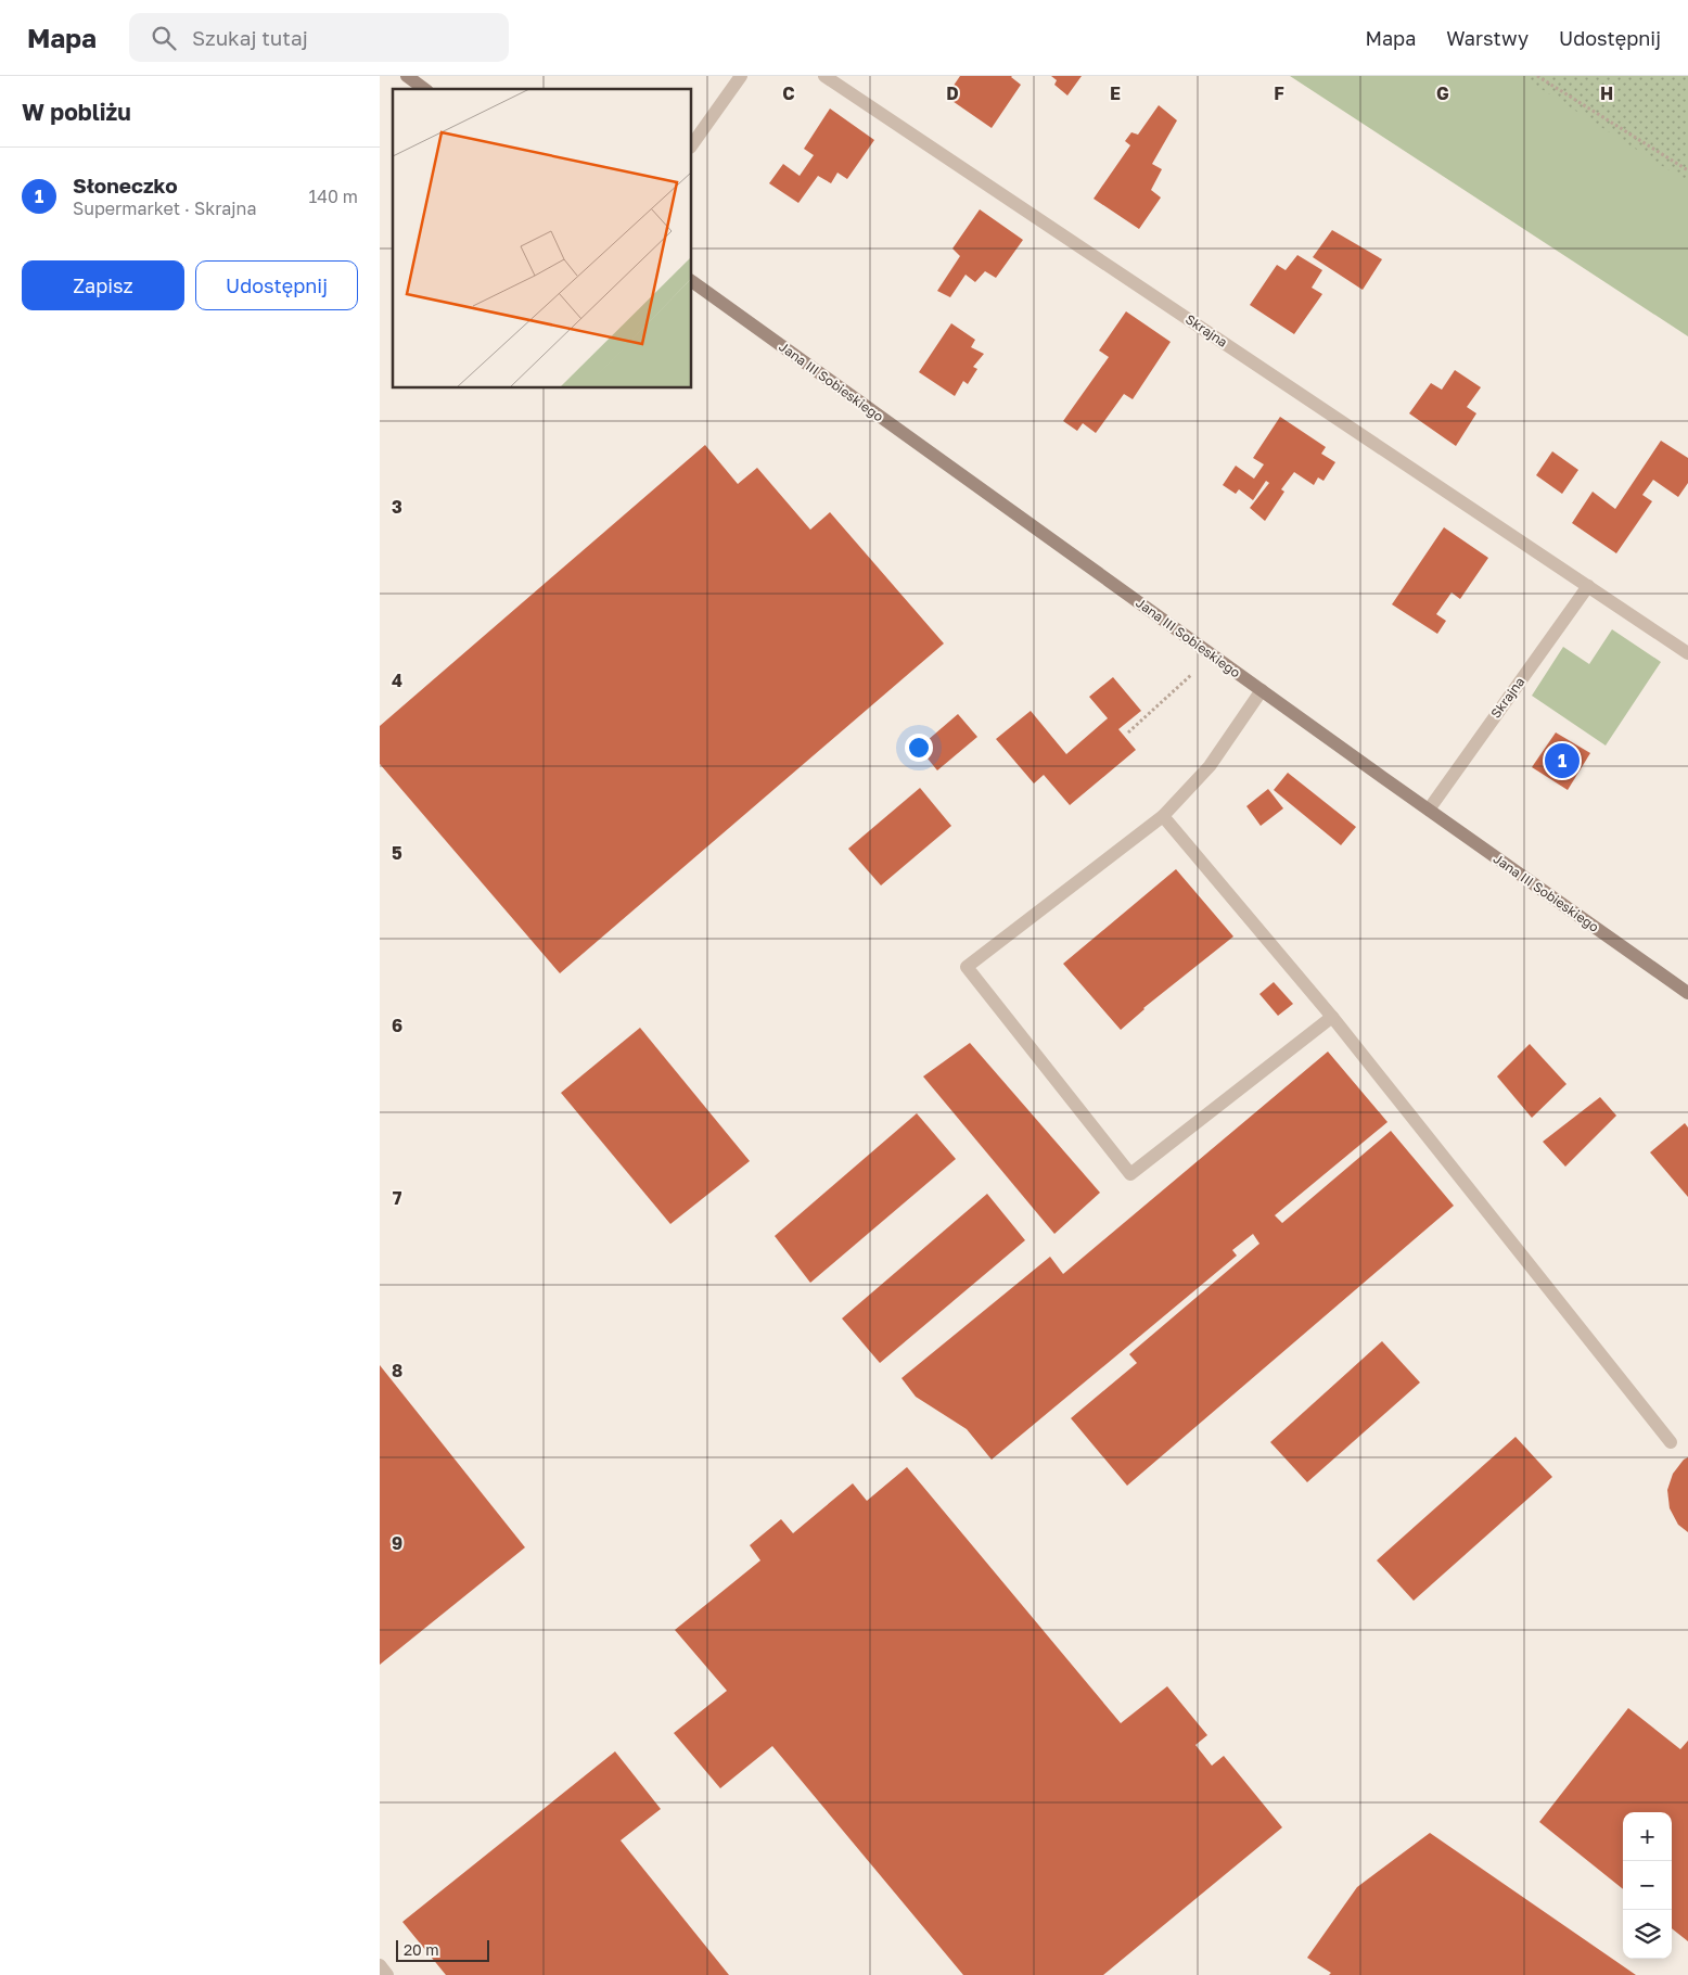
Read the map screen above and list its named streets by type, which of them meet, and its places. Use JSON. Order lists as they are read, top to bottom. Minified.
{"streets":{"street":["Skrajna","Jana III Sobieskiego"]},"crossings":[["Skrajna","Jana III Sobieskiego"]],"scale_bar":"20 m","page":{"header":"Mapa","search":"Szukaj tutaj","nav":["Mapa","Warstwy","Udostępnij"],"heading":"W pobliżu","list":[{"mark":"1","name":"Słoneczko","note":"Supermarket · Skrajna","value":"140 m"}],"buttons":["Zapisz","Udostępnij"],"pins":"1","map_buttons":["+","−"],"scale":"20 m"},"grid":{"columns":["C","D","E","F","G","H"],"rows":["3","4","5","6","7","8","9"]}}
